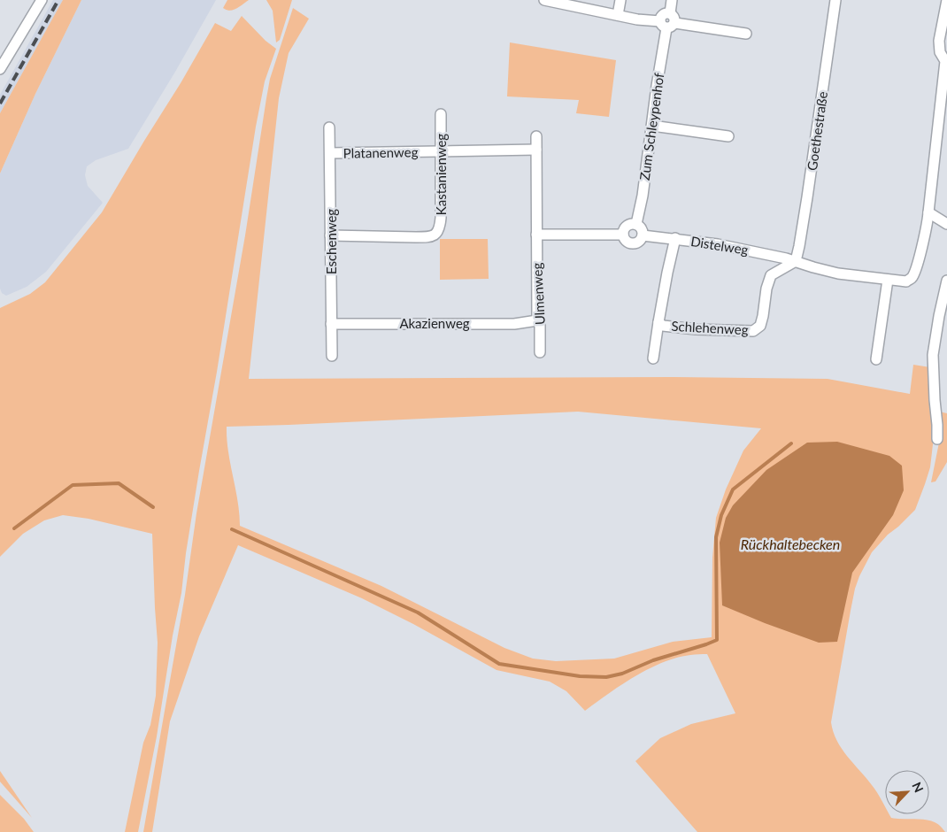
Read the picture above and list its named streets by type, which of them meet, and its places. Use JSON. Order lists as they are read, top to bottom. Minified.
{"streets":{"street":["Zum Schleypenhof","Goethestraße","Platanenweg","Kastanienweg","Eschenweg","Distelweg","Ulmenweg","Akazienweg","Schlehenweg"]},"crossings":[["Zum Schleypenhof","Distelweg"],["Goethestraße","Distelweg"],["Goethestraße","Schlehenweg"],["Platanenweg","Kastanienweg"],["Platanenweg","Eschenweg"],["Platanenweg","Ulmenweg"],["Kastanienweg","Eschenweg"],["Eschenweg","Akazienweg"],["Distelweg","Schlehenweg"],["Ulmenweg","Akazienweg"]],"water":["Rückhaltebecken"],"north":"top right"}
